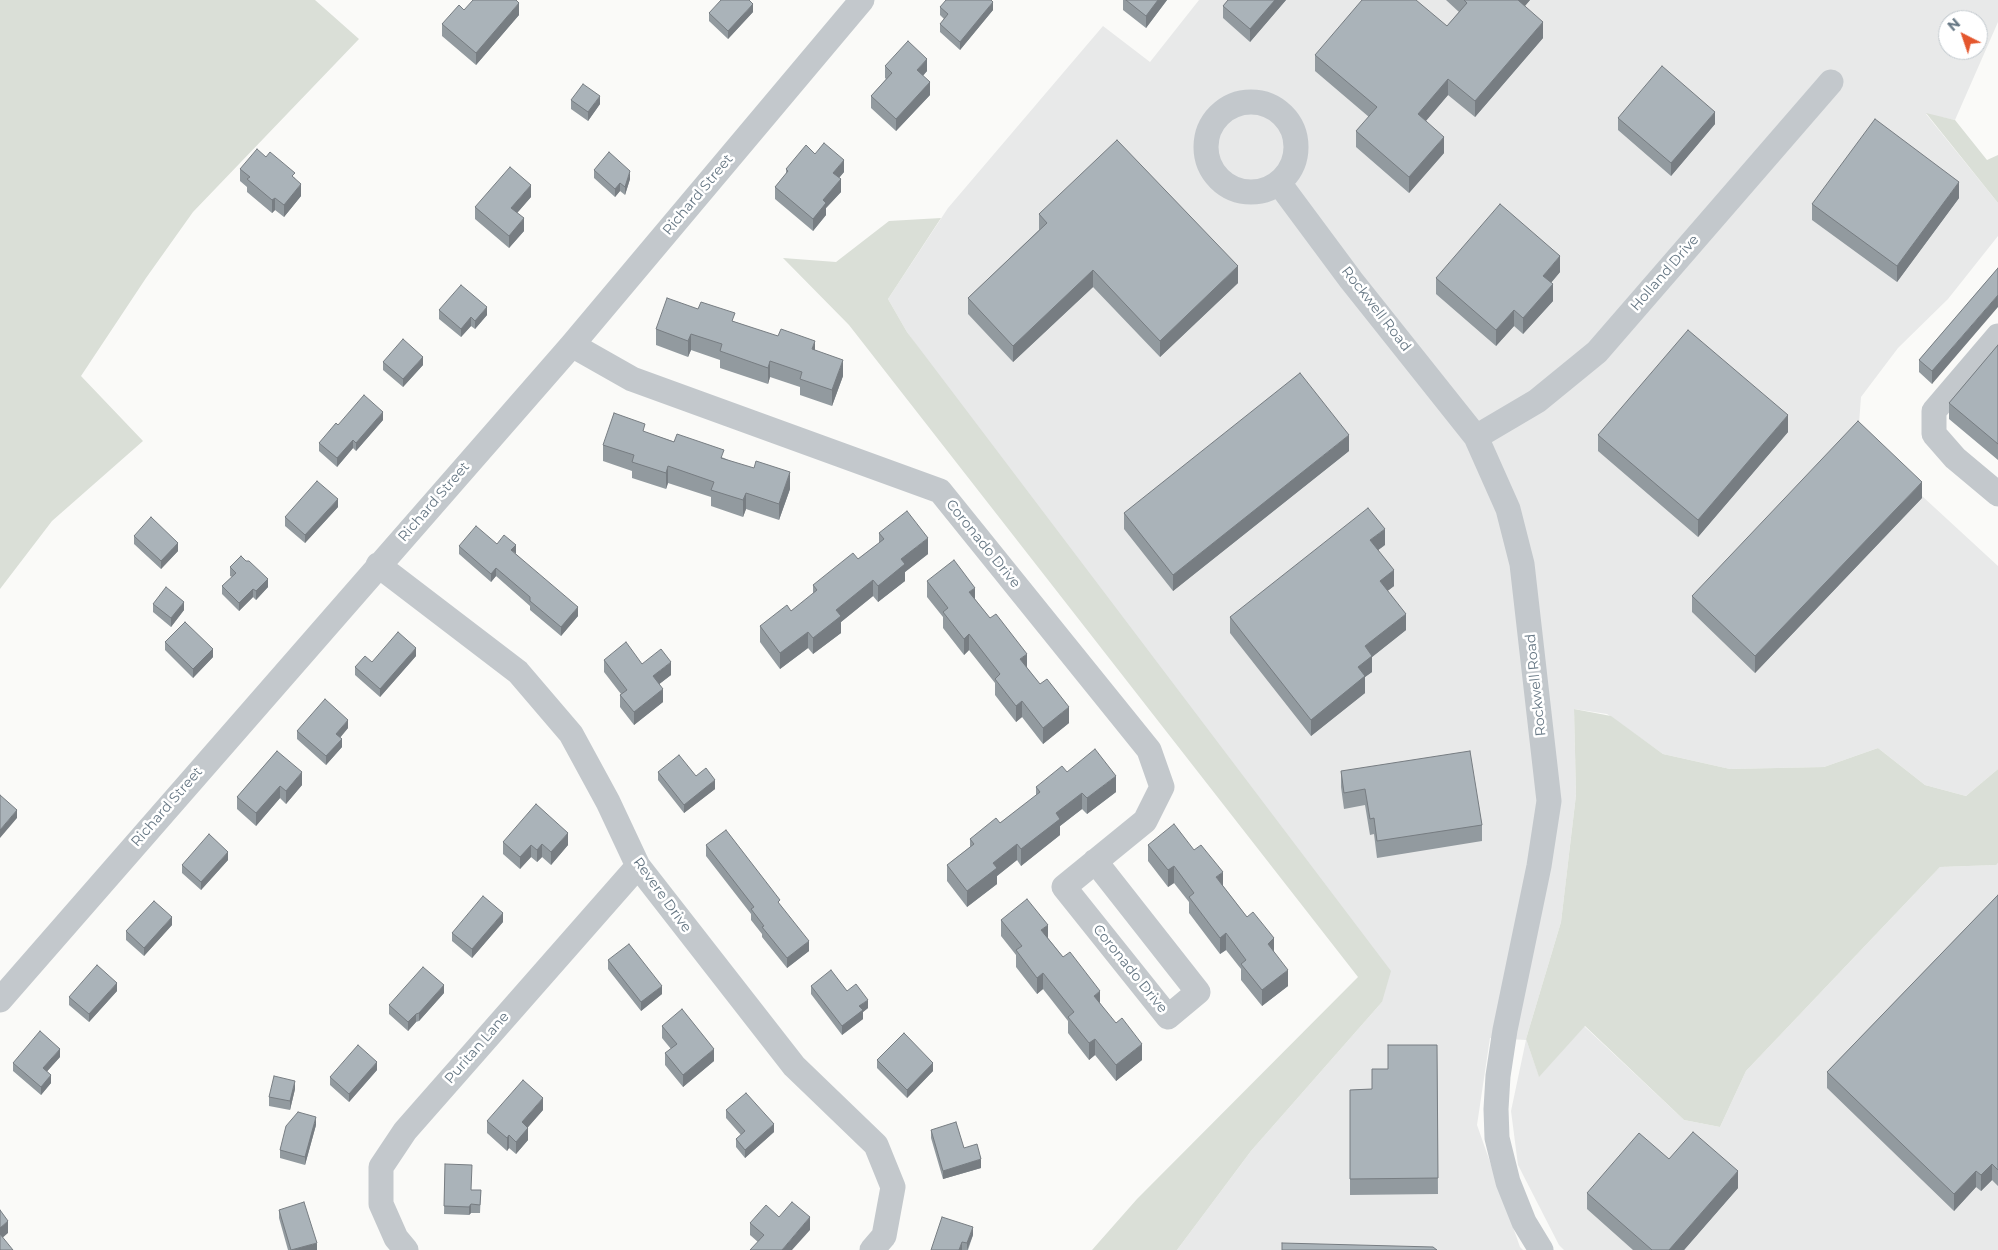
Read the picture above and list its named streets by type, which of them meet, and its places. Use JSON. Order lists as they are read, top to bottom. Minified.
{"streets":{"street":["Richard Street","Holland Drive","Rockwell Road","Coronado Drive","Revere Drive","Puritan Lane"]},"crossings":[["Richard Street","Coronado Drive"],["Richard Street","Revere Drive"],["Holland Drive","Rockwell Road"],["Revere Drive","Puritan Lane"]],"north":"top left"}
